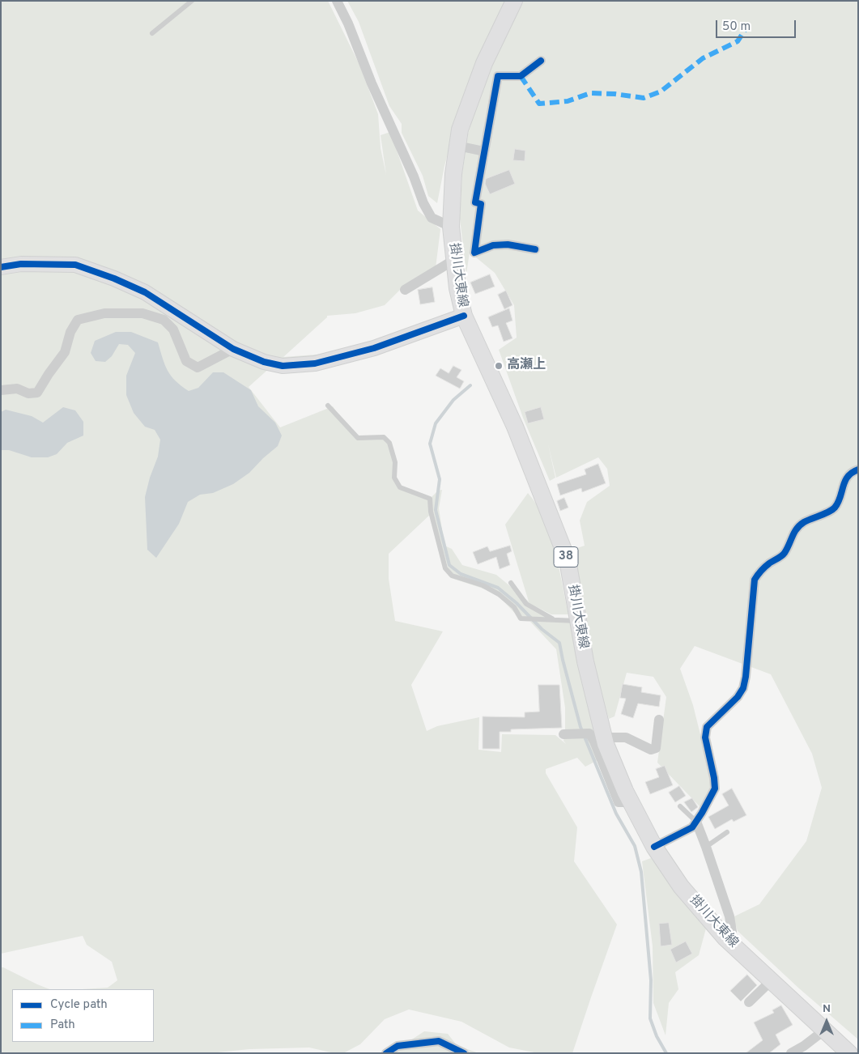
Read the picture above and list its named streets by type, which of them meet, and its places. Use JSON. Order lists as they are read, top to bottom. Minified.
{"streets":{"main road":["掛川大東線","38"]},"places":["高瀬上"],"legend":["Cycle path","Path"],"scale_bar":"50 m","north":"top"}
